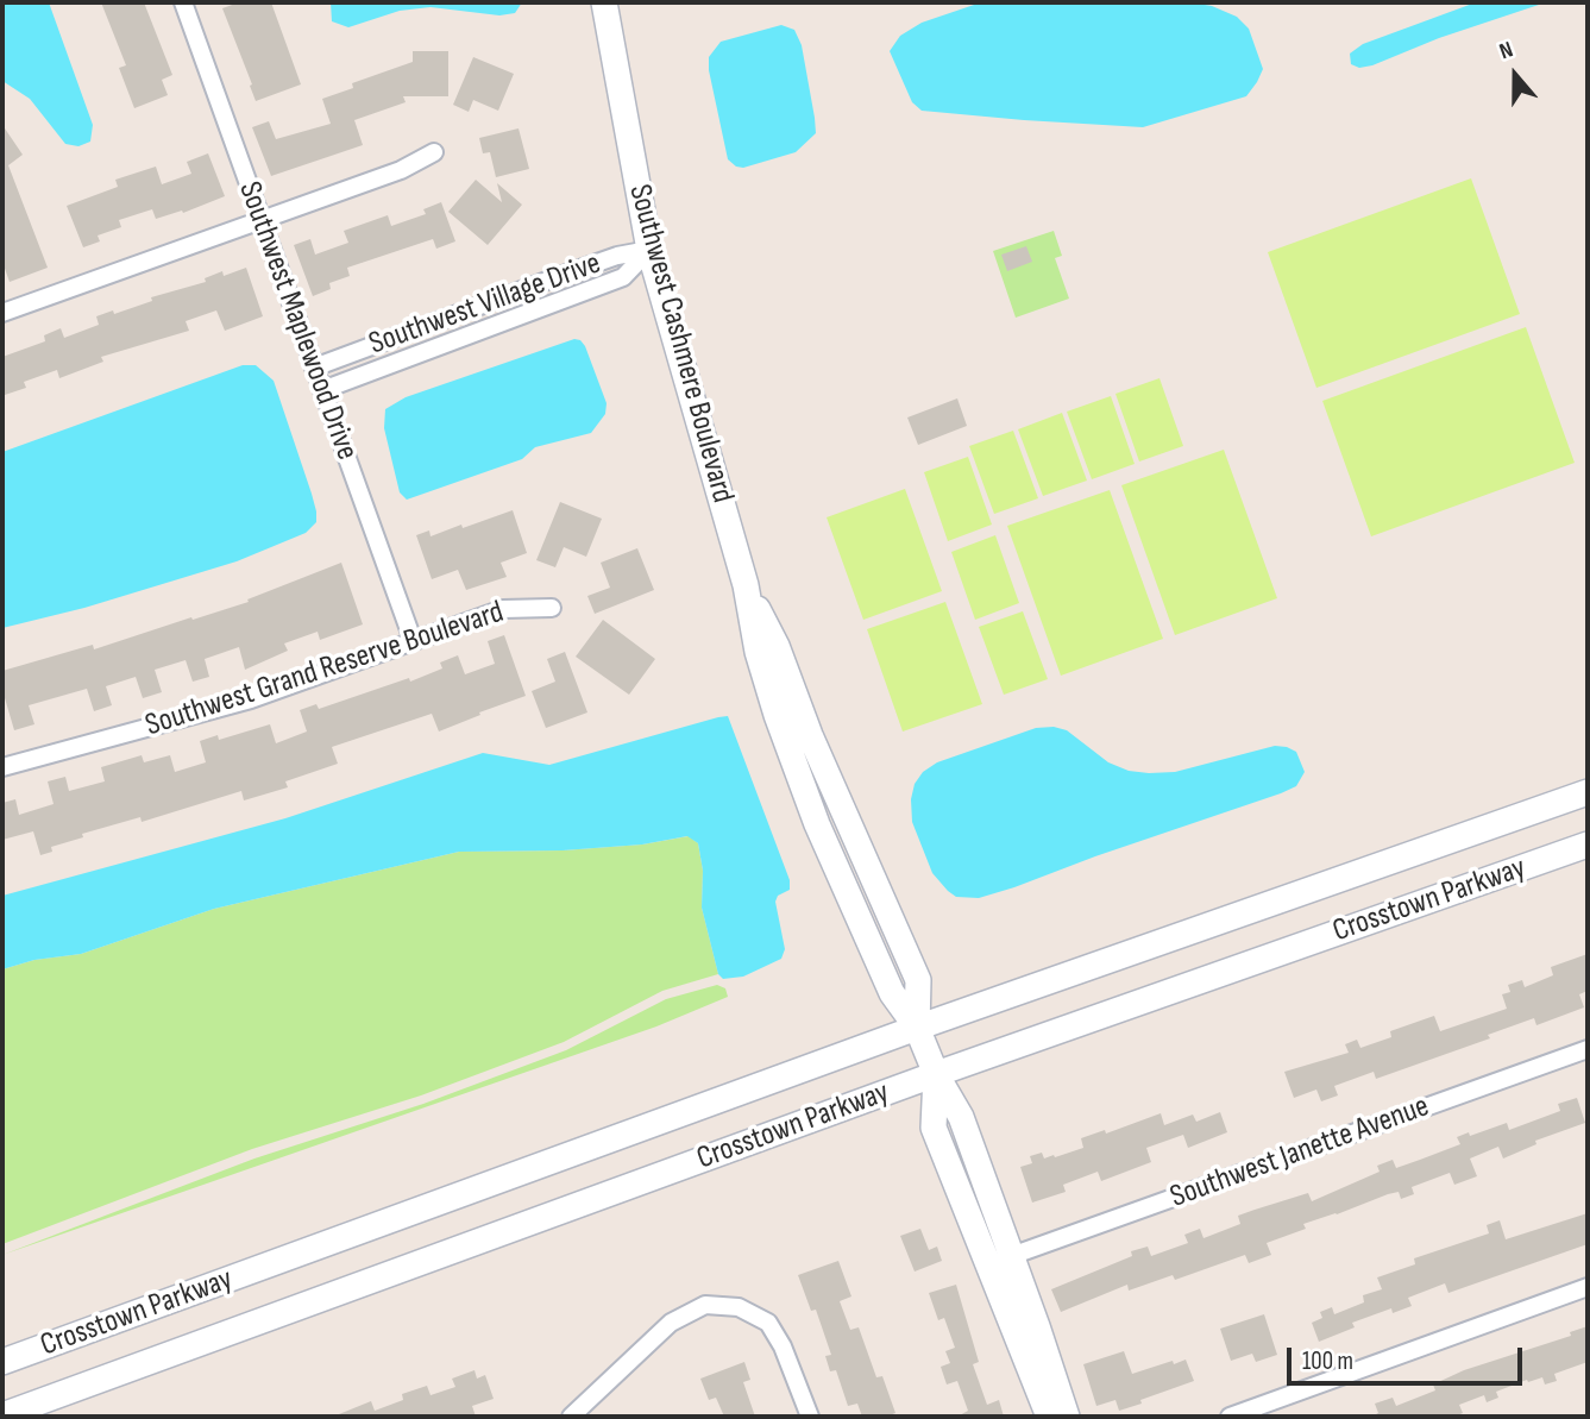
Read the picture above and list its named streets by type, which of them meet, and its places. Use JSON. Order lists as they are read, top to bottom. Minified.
{"streets":{"main road":["Southwest Cashmere Boulevard","Crosstown Parkway"],"street":["Southwest Village Drive","Southwest Maplewood Drive","Southwest Grand Reserve Boulevard","Southwest Janette Avenue"]},"crossings":[["Southwest Village Drive","Southwest Maplewood Drive"],["Southwest Village Drive","Southwest Cashmere Boulevard"],["Southwest Maplewood Drive","Southwest Grand Reserve Boulevard"],["Southwest Cashmere Boulevard","Crosstown Parkway"],["Southwest Cashmere Boulevard","Southwest Janette Avenue"]],"scale_bar":"100 m","north":"top"}
